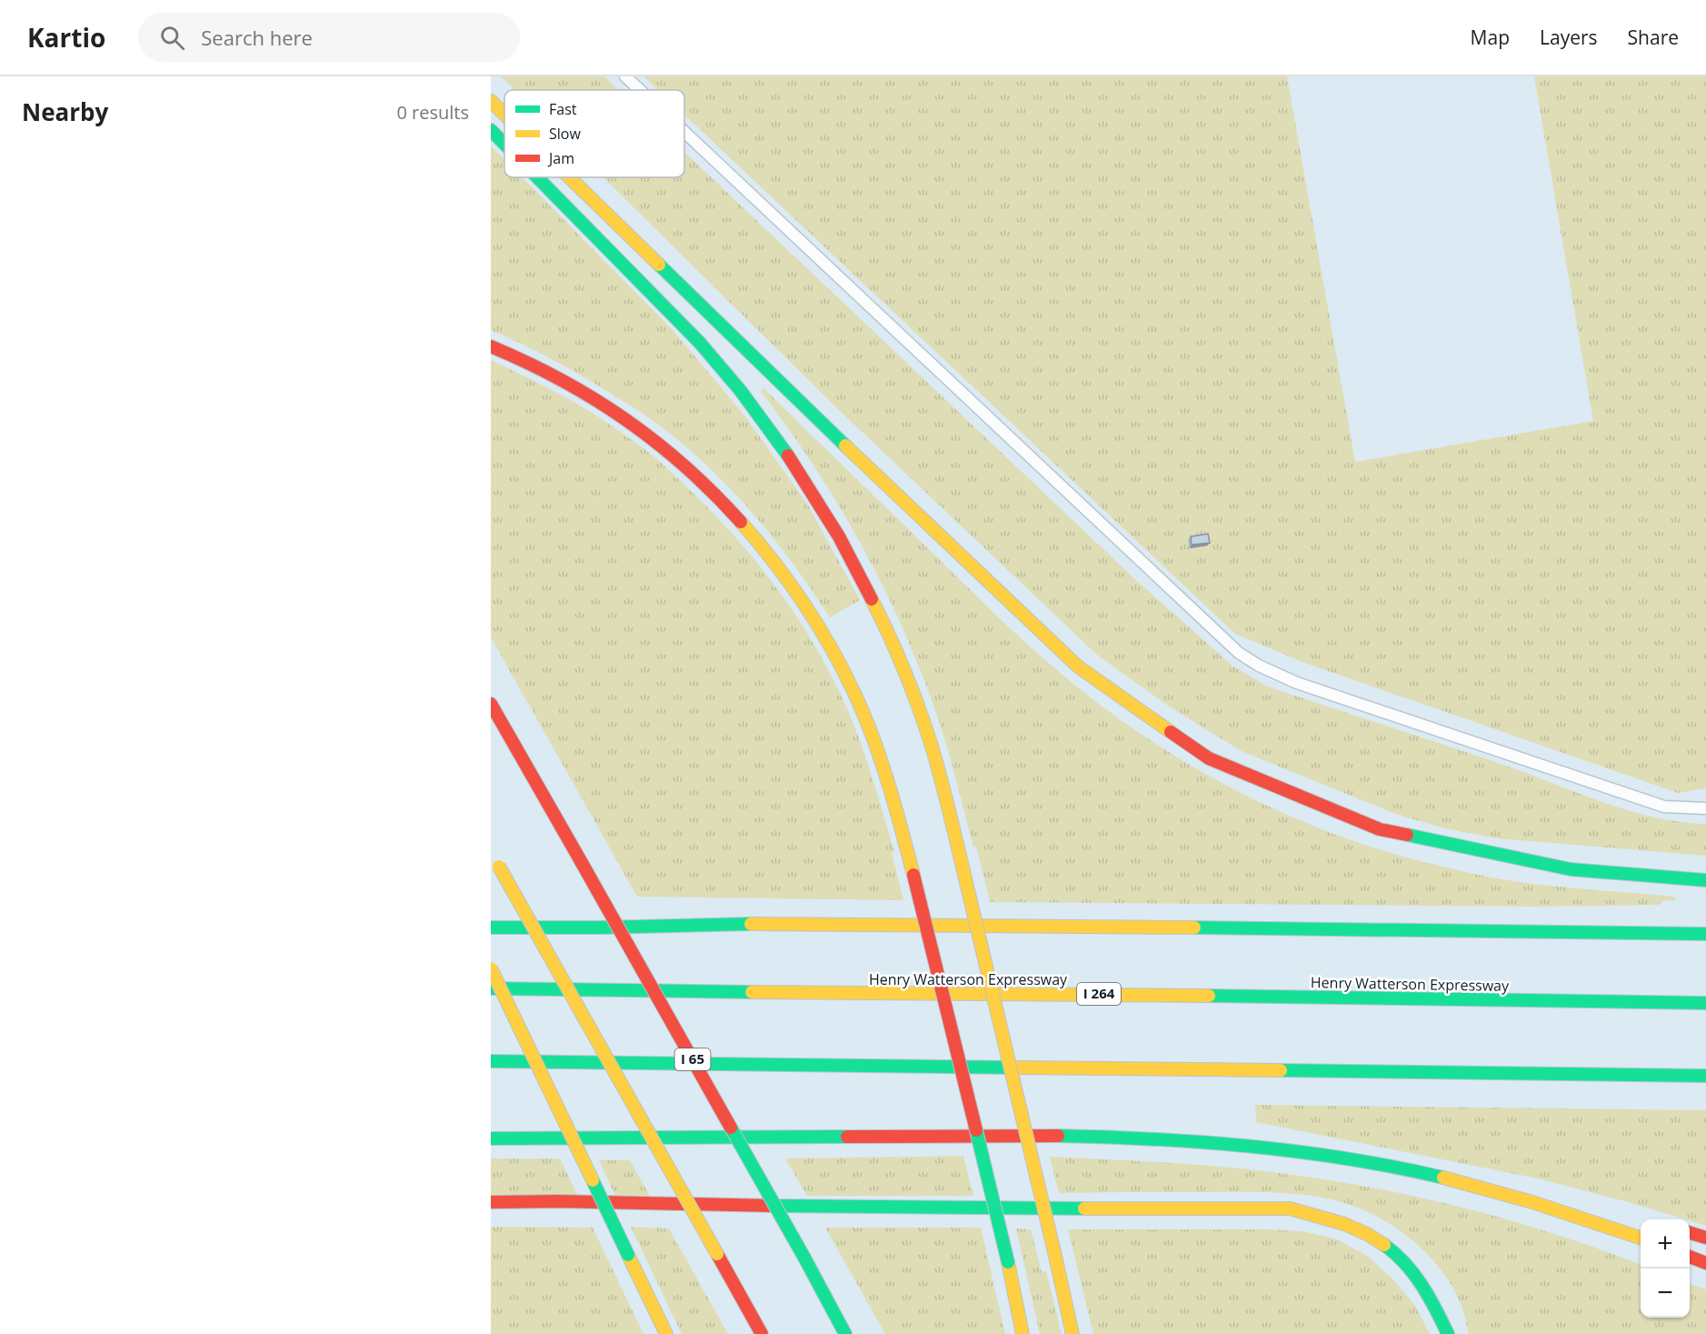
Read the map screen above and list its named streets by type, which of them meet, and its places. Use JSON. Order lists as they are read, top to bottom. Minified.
{"streets":{"highway":["Henry Watterson Expressway","I 264","I 65"]},"legend":["Fast","Slow","Jam"],"page":{"header":"Kartio","search":"Search here","nav":["Map","Layers","Share"],"heading":["Nearby","0 results"],"map_buttons":["+","−"]}}
